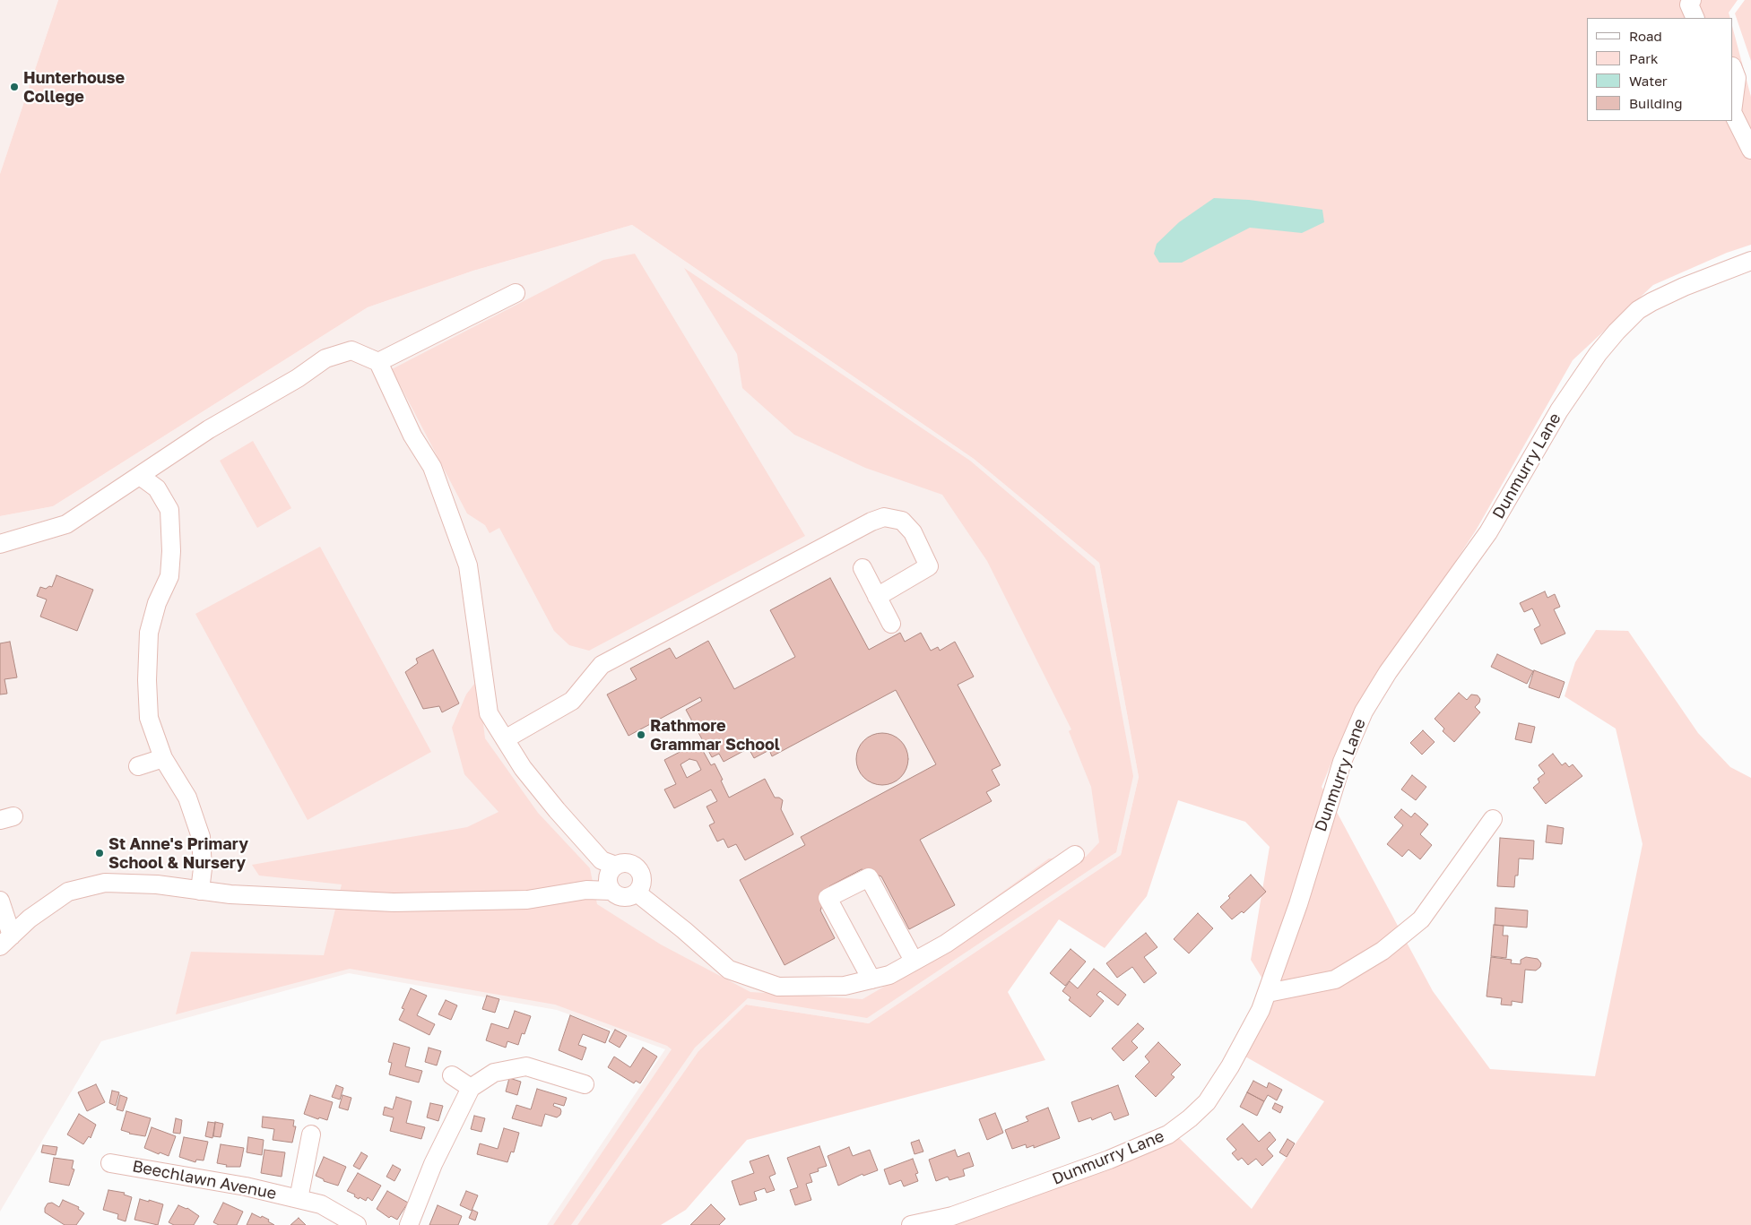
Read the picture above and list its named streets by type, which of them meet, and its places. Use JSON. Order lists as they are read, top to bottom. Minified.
{"streets":{"street":["Dunmurry Lane","Beechlawn Avenue"]},"places":["Hunterhouse College","Rathmore Grammar School","St Anne's Primary School & Nursery"],"legend":["Road","Park","Water","Building"]}
